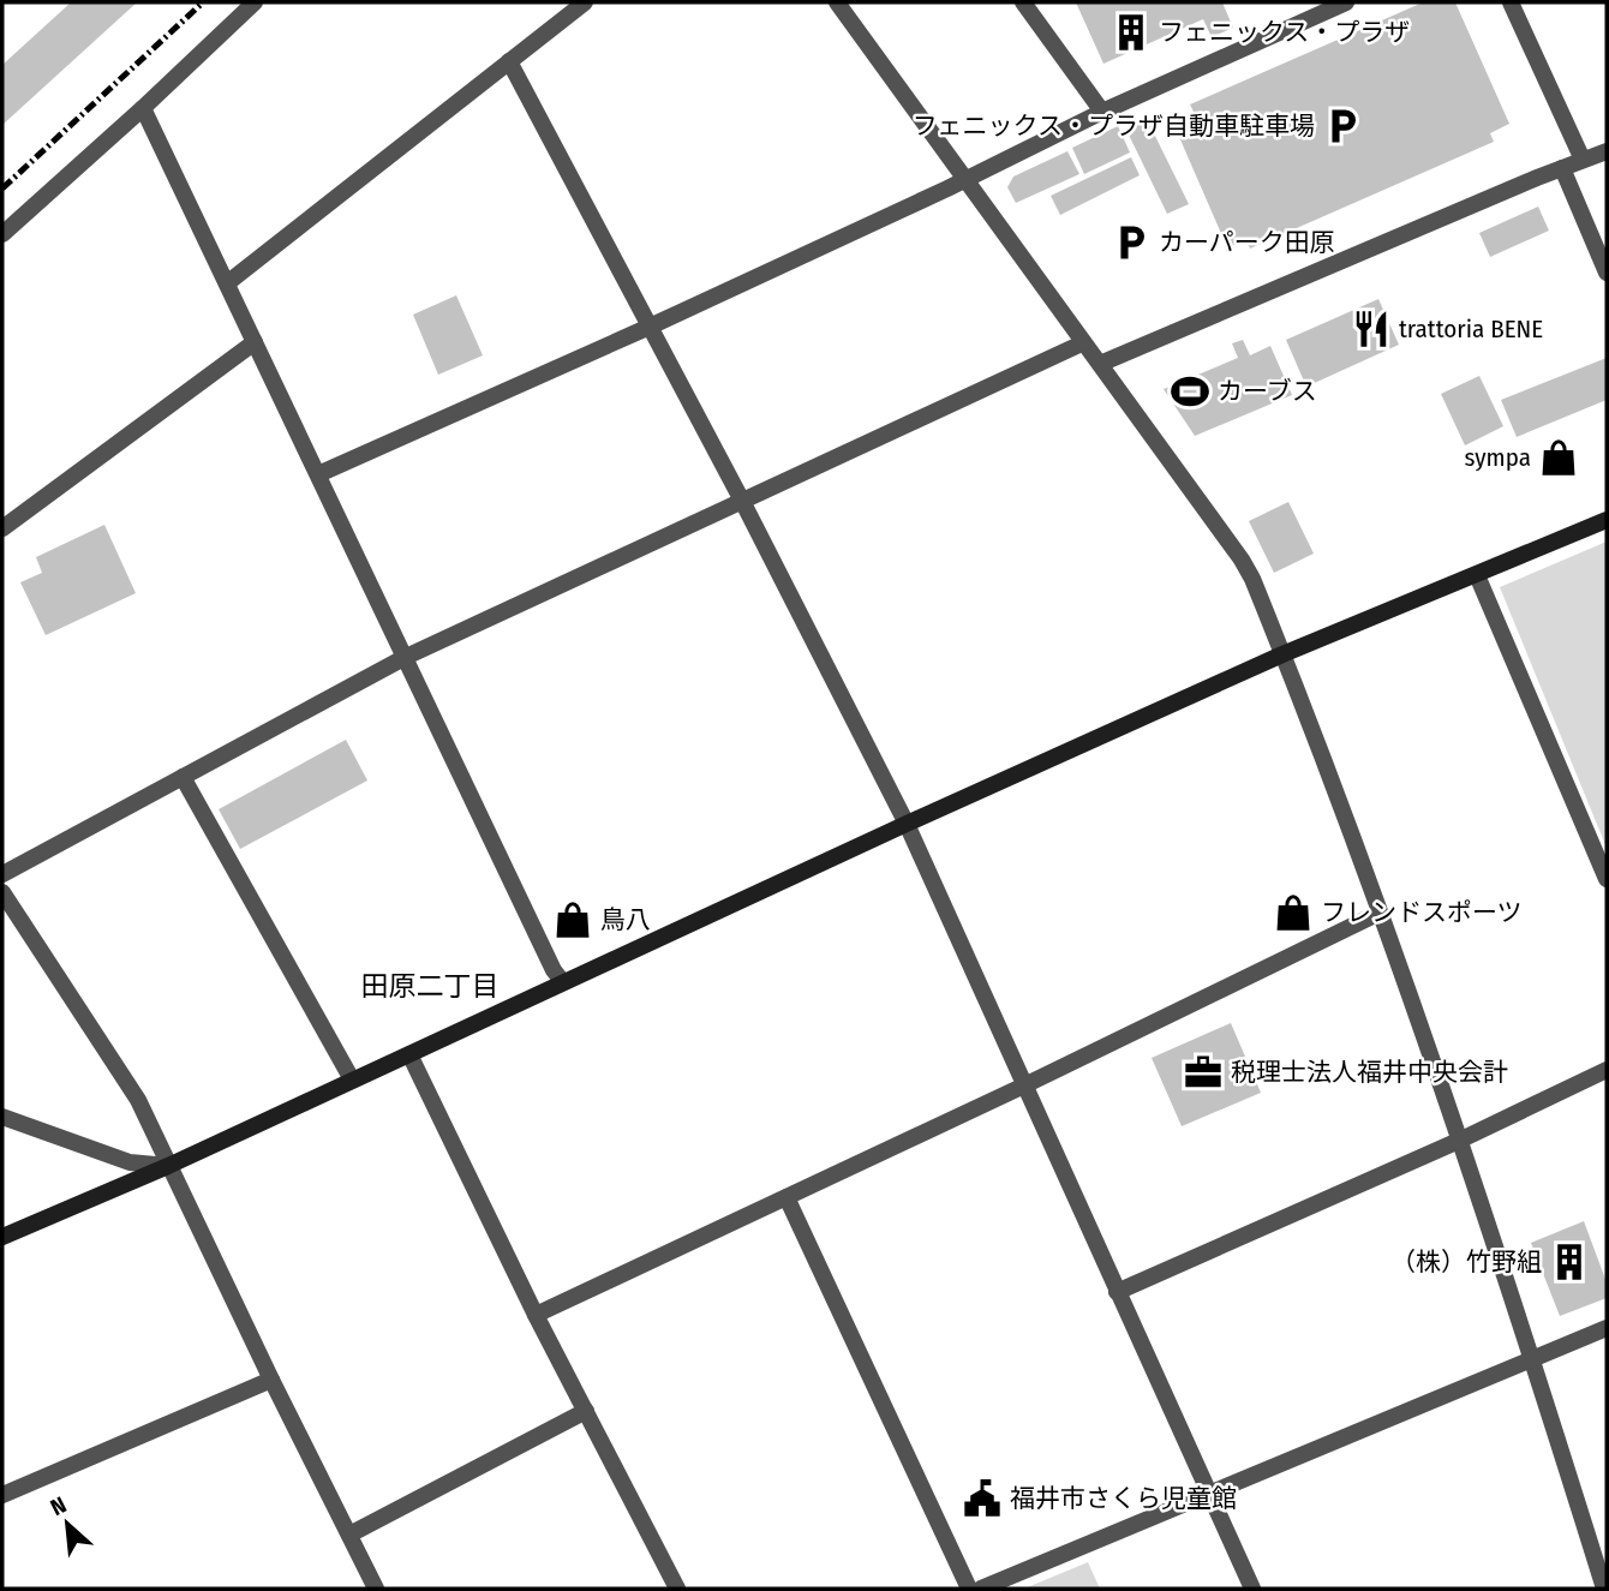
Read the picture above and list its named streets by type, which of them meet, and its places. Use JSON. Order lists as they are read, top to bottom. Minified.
{"districts":["田原二丁目"],"places":{"building":["フェニックス・プラザ","（株）竹野組"],"parking":["フェニックス・プラザ自動車駐車場","カーパーク田原"],"restaurant":["trattoria BENE"],"sports":["カーブス"],"shop":["sympa","フレンドスポーツ","鳥八"],"office":["税理士法人福井中央会計"],"public building":["福井市さくら児童館"]},"north":"top left"}
